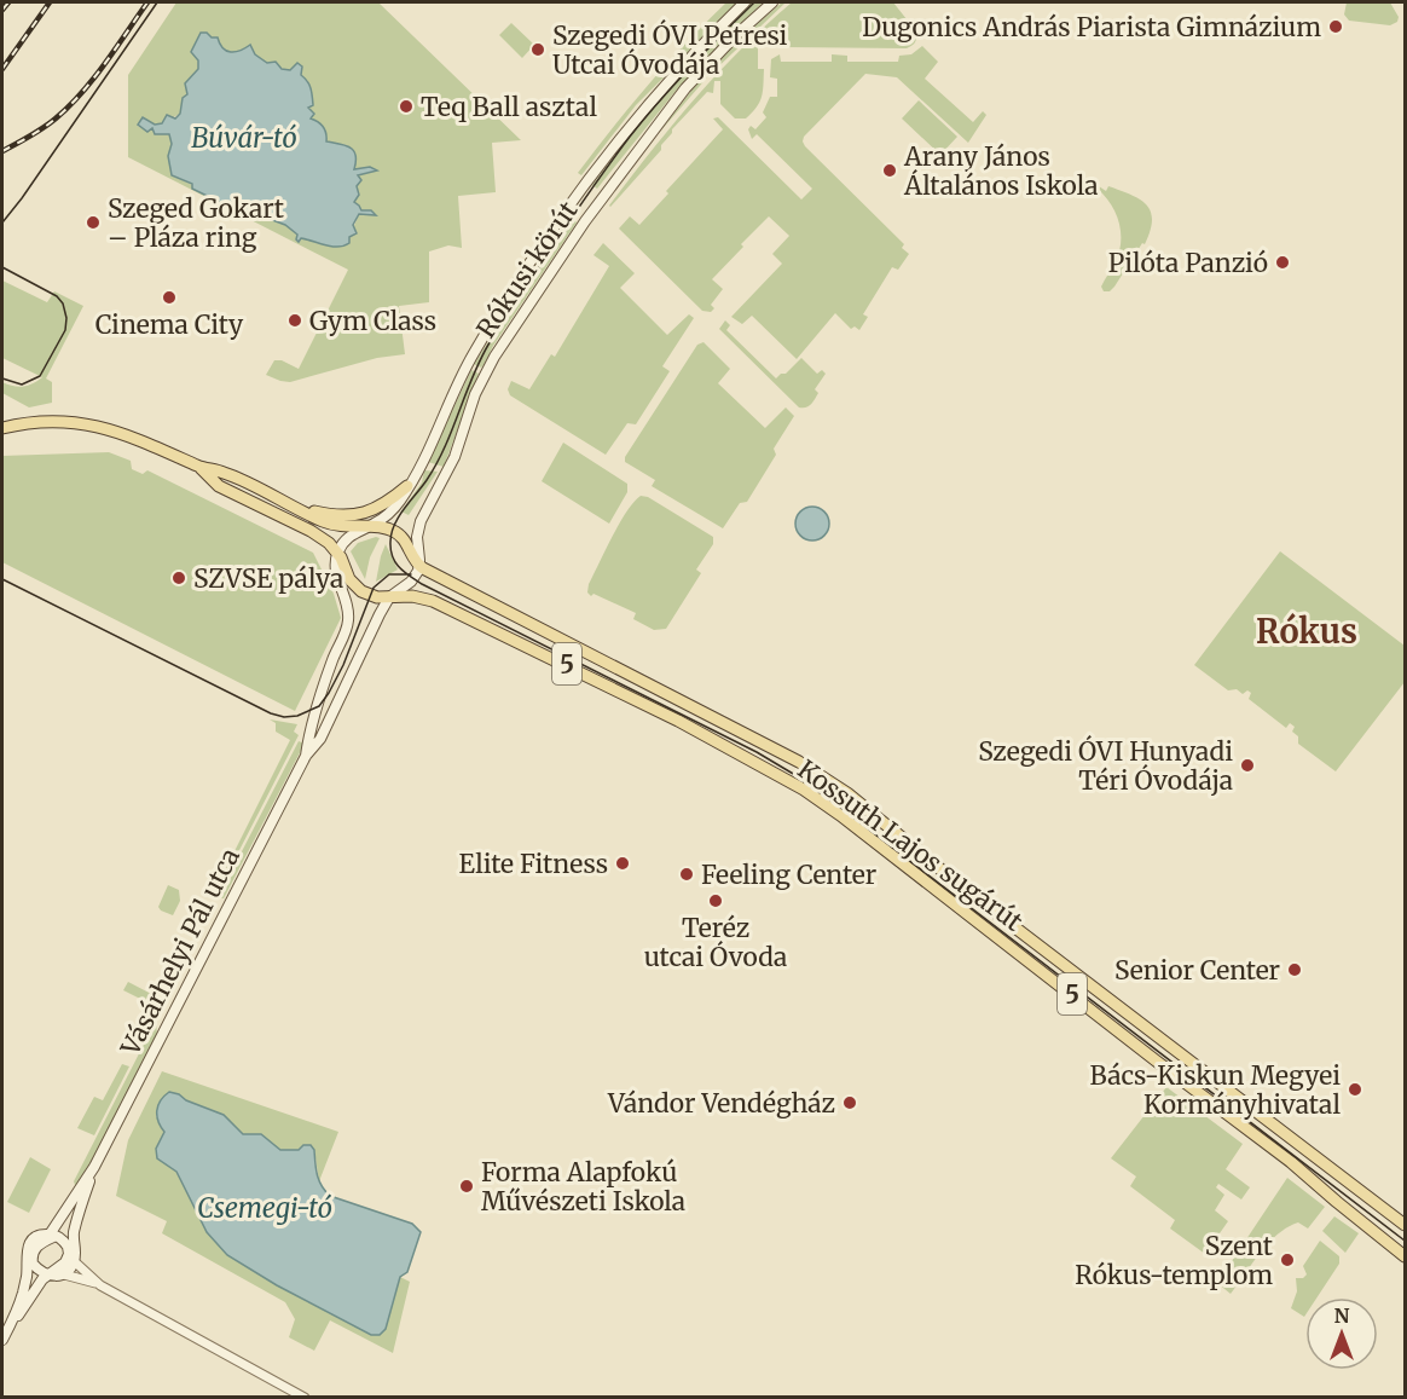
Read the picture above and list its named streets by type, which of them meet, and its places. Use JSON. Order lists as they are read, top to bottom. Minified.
{"streets":{"main road":["Rókusi körút","5","Kossuth Lajos sugárút","Vásárhelyi Pál utca"]},"crossings":[["Rókusi körút","Kossuth Lajos sugárút"],["Rókusi körút","Vásárhelyi Pál utca"],["Kossuth Lajos sugárút","Vásárhelyi Pál utca"]],"districts":["Rókus"],"water":["Búvár-tó","Csemegi-tó"],"places":["Dugonics András Piarista Gimnázium","Szegedi ÓVI Petresi Utcai Óvodája","Teq Ball asztal","Arany János Általános Iskola","Szeged Gokart – Pláza ring","Pilóta Panzió","Cinema City","Gym Class","SZVSE pálya","Szegedi ÓVI Hunyadi Téri Óvodája","Elite Fitness","Feeling Center","Teréz utcai Óvoda","Senior Center","Bács-Kiskun Megyei Kormányhivatal","Vándor Vendégház","Forma Alapfokú Művészeti Iskola","Szent Rókus-templom"],"north":"top"}
